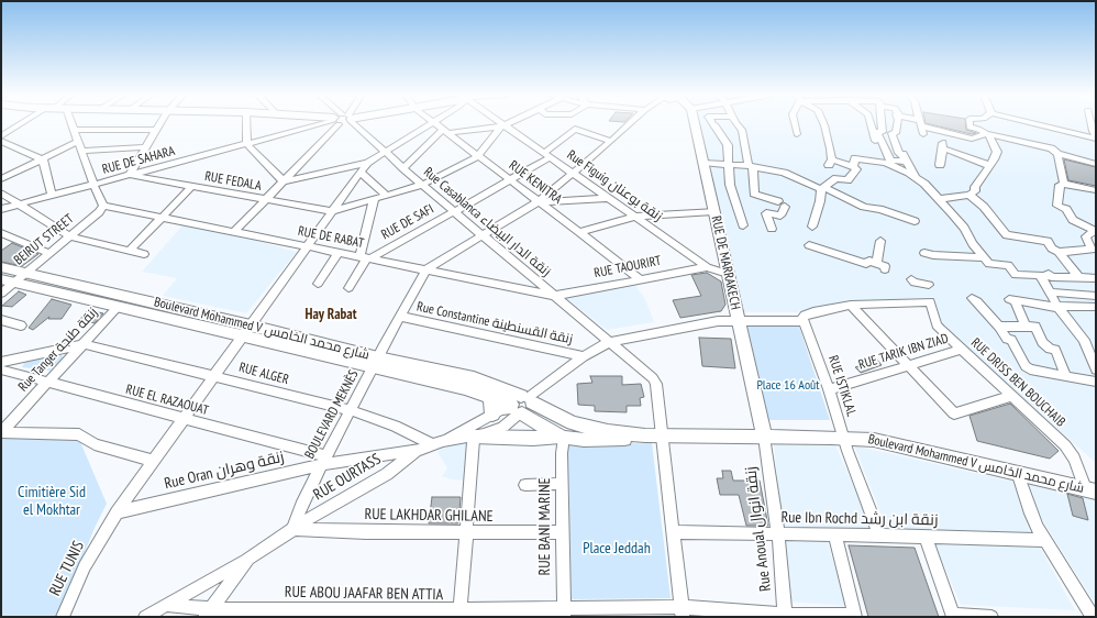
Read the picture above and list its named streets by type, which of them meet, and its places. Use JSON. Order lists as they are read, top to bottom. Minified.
{"streets":{"main road":["RUE DE MARRAKECH","Boulevard Mohammed V شارع محمد الخامس"],"street":["RUE DE SAHARA","RUE FEDALA","RUE KENITRA","Rue Figuig زنقة بوعنان","RUE DE SAFI","Rue Casablanca زنقة الدار البيضاء","RUE DE RABAT","BEIRUT STREET","RUE TAOURIRT","Rue Constantine زنقة القسنطينة","Rue Tanger زنقة طنجة","RUE TARIK IBN ZIAD","RUE ALGER","RUE DRISS BEN BOUCHAIB","RUE ISTIKLAL","RUE EL RAZAOUAT","BOULEVARD MEKNÈS","Rue Oran زنقة وهران","RUE OURTASS","RUE LAKHDAR GHILANE","Rue Ibn Rochd زنقة ابن رشد","RUE BANI MARINE","Rue Anoual زنقة انوال","RUE TUNIS","RUE ABOU JAAFAR BEN ATTIA"]},"crossings":[["RUE DE SAHARA","RUE FEDALA"],["RUE FEDALA","RUE TUNIS"],["RUE KENITRA","RUE DE SAFI"],["RUE KENITRA","RUE TAOURIRT"],["Rue Figuig زنقة بوعنان","RUE DE SAFI"],["Rue Figuig زنقة بوعنان","RUE DE MARRAKECH"],["Rue Figuig زنقة بوعنان","RUE TAOURIRT"],["RUE DE SAFI","Rue Casablanca زنقة الدار البيضاء"],["RUE DE SAFI","RUE DE RABAT"],["Rue Casablanca زنقة الدار البيضاء","RUE DE RABAT"],["Rue Casablanca زنقة الدار البيضاء","RUE TAOURIRT"],["Rue Casablanca زنقة الدار البيضاء","Boulevard Mohammed V شارع محمد الخامس"],["Rue Casablanca زنقة الدار البيضاء","Rue Ibn Rochd زنقة ابن رشد"],["Rue Casablanca زنقة الدار البيضاء","RUE ABOU JAAFAR BEN ATTIA"],["RUE DE RABAT","BEIRUT STREET"],["RUE DE RABAT","RUE TAOURIRT"],["RUE DE RABAT","BOULEVARD MEKNÈS"],["RUE DE RABAT","RUE TUNIS"],["BEIRUT STREET","Boulevard Mohammed V شارع محمد الخامس"],["RUE DE MARRAKECH","Boulevard Mohammed V شارع محمد الخامس"],["RUE DE MARRAKECH","Rue Anoual زنقة انوال"],["Rue Constantine زنقة القسنطينة","BOULEVARD MEKNÈS"],["Boulevard Mohammed V شارع محمد الخامس","Rue Tanger زنقة طنجة"],["Boulevard Mohammed V شارع محمد الخامس","RUE DRISS BEN BOUCHAIB"],["Boulevard Mohammed V شارع محمد الخامس","RUE ISTIKLAL"],["Boulevard Mohammed V شارع محمد الخامس","BOULEVARD MEKNÈS"],["Boulevard Mohammed V شارع محمد الخامس","RUE BANI MARINE"],["Boulevard Mohammed V شارع محمد الخامس","Rue Anoual زنقة انوال"],["Boulevard Mohammed V شارع محمد الخامس","RUE TUNIS"],["Rue Tanger زنقة طنجة","RUE ALGER"],["Rue Tanger زنقة طنجة","RUE EL RAZAOUAT"],["RUE TARIK IBN ZIAD","RUE DRISS BEN BOUCHAIB"],["RUE TARIK IBN ZIAD","RUE ISTIKLAL"],["RUE ALGER","BOULEVARD MEKNÈS"],["RUE ALGER","Rue Oran زنقة وهران"],["RUE ALGER","RUE TUNIS"],["RUE ISTIKLAL","Rue Ibn Rochd زنقة ابن رشد"],["RUE EL RAZAOUAT","BOULEVARD MEKNÈS"],["RUE EL RAZAOUAT","Rue Oran زنقة وهران"],["RUE EL RAZAOUAT","RUE TUNIS"],["BOULEVARD MEKNÈS","Rue Oran زنقة وهران"],["BOULEVARD MEKNÈS","RUE OURTASS"],["BOULEVARD MEKNÈS","RUE LAKHDAR GHILANE"],["Rue Oran زنقة وهران","RUE OURTASS"],["Rue Oran زنقة وهران","RUE TUNIS"],["RUE OURTASS","RUE LAKHDAR GHILANE"],["RUE OURTASS","RUE ABOU JAAFAR BEN ATTIA"],["RUE LAKHDAR GHILANE","RUE BANI MARINE"],["Rue Ibn Rochd زنقة ابن رشد","Rue Anoual زنقة انوال"],["RUE BANI MARINE","RUE ABOU JAAFAR BEN ATTIA"],["Rue Anoual زنقة انوال","RUE ABOU JAAFAR BEN ATTIA"]],"districts":["Hay Rabat"],"parks":["Place 16 Août","Cimitière Sid el Mokhtar","Place Jeddah"]}
